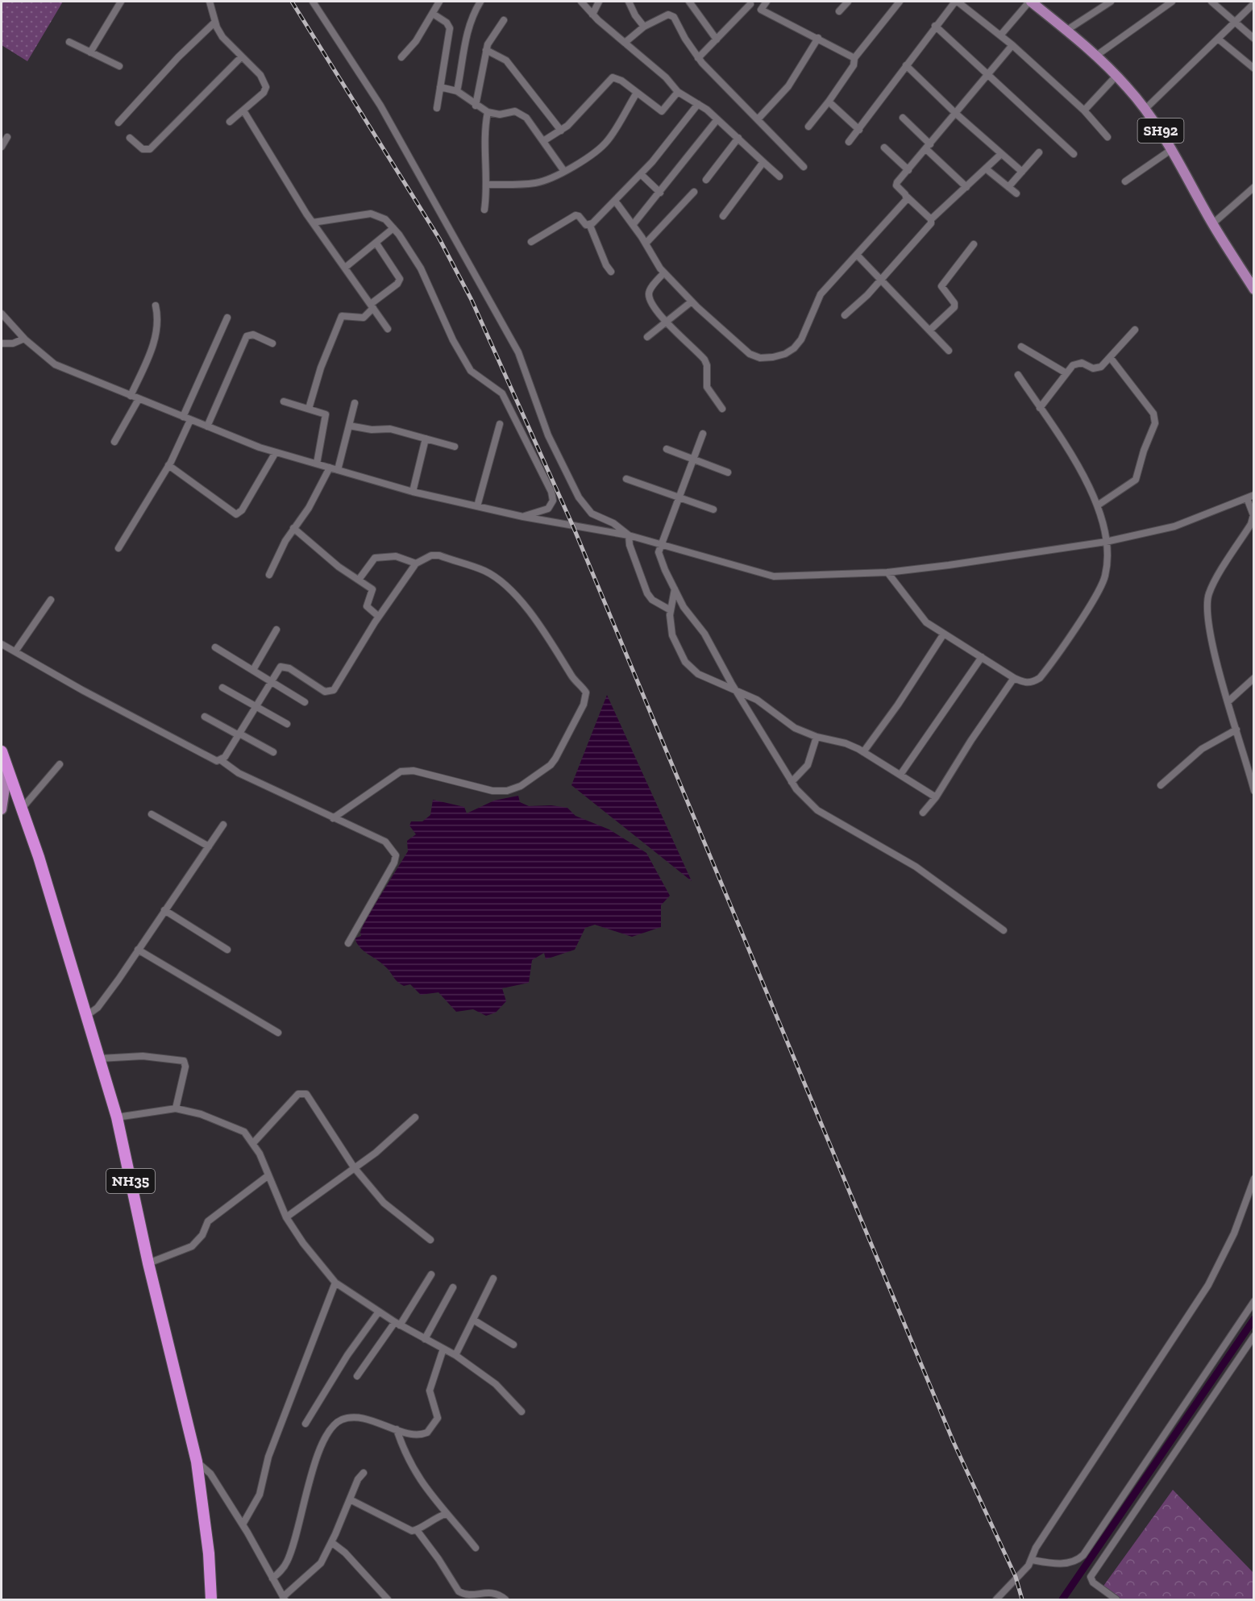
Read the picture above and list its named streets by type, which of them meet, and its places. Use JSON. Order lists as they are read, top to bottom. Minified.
{"streets":{"highway":["NH35"],"main road":["SH92"]}}
